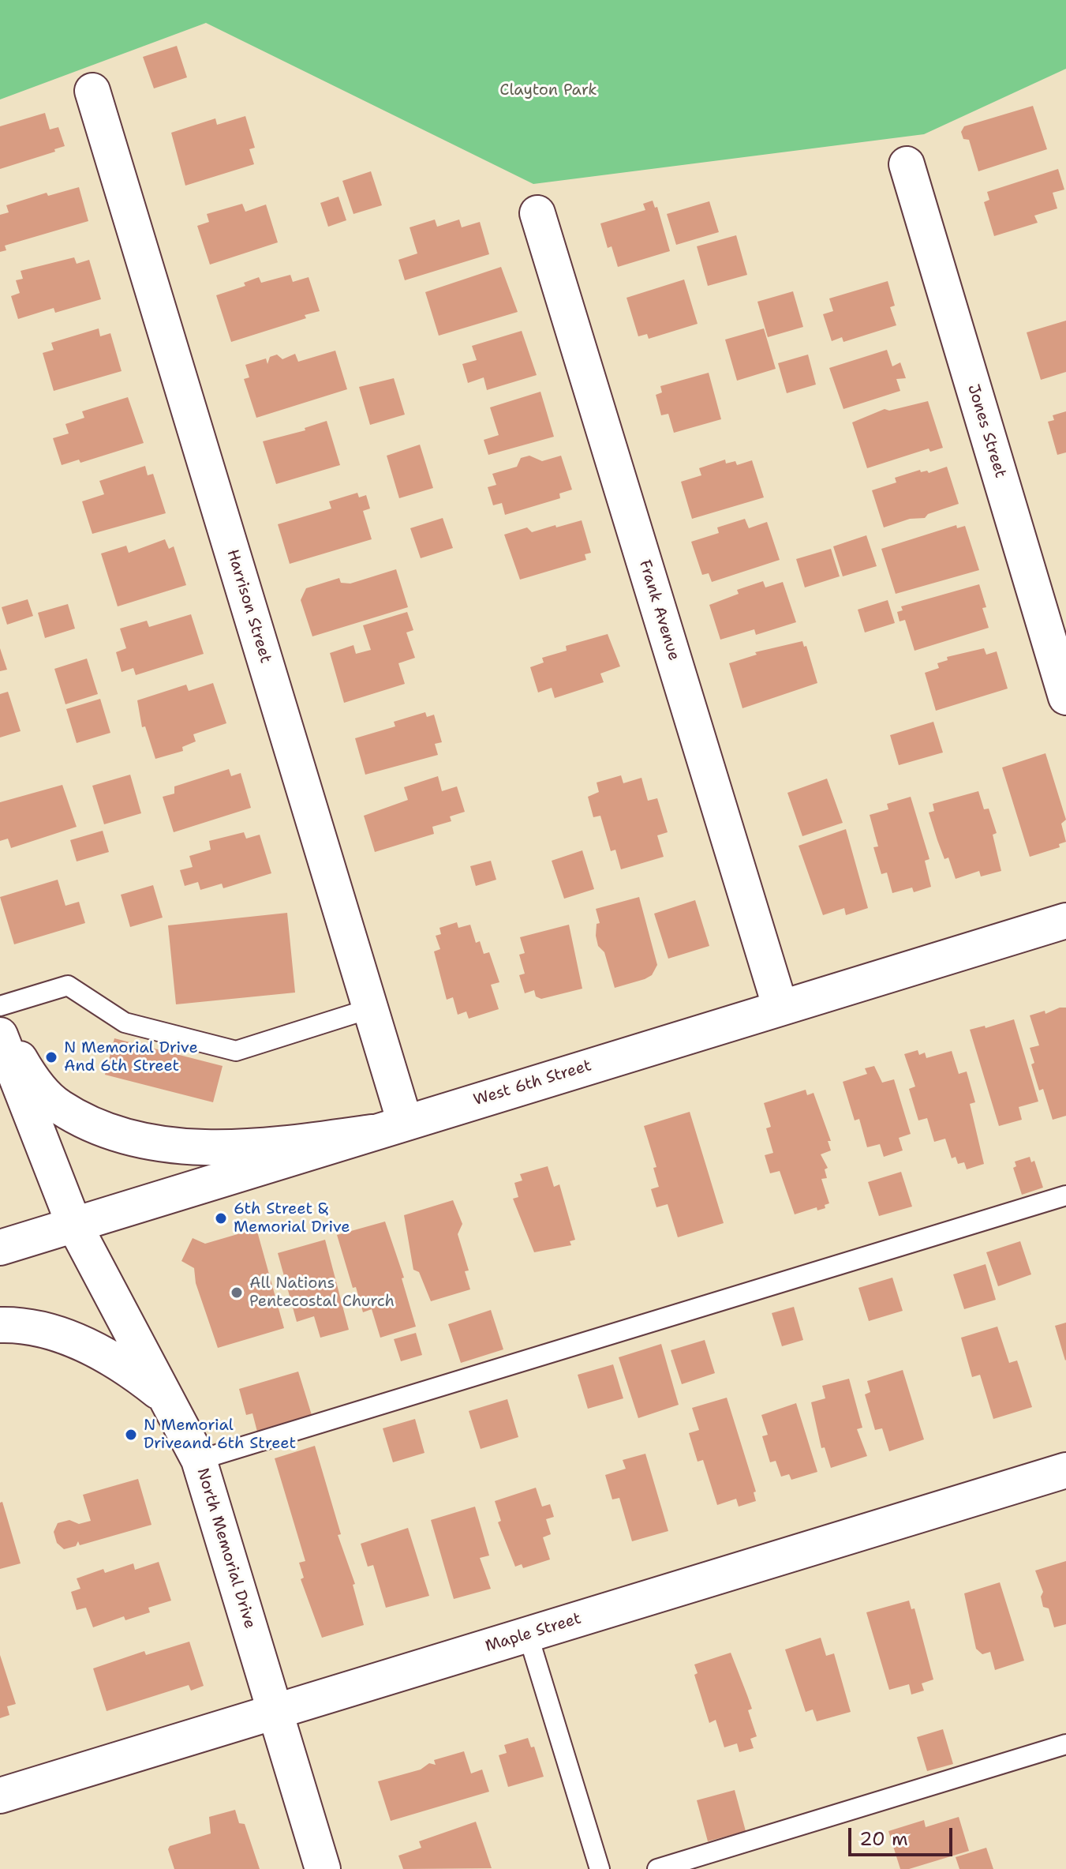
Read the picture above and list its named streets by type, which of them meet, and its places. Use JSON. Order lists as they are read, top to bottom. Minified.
{"streets":{"street":["Jones Street","Harrison Street","Frank Avenue","West 6th Street","North Memorial Drive","Maple Street"]},"crossings":[["Harrison Street","West 6th Street"],["Frank Avenue","West 6th Street"],["West 6th Street","North Memorial Drive"],["North Memorial Drive","Maple Street"]],"parks":["Clayton Park"],"places":["N Memorial Drive And 6th Street","6th Street & Memorial Drive","All Nations Pentecostal Church","N Memorial Driveand 6th Street"],"scale_bar":"20 m"}
